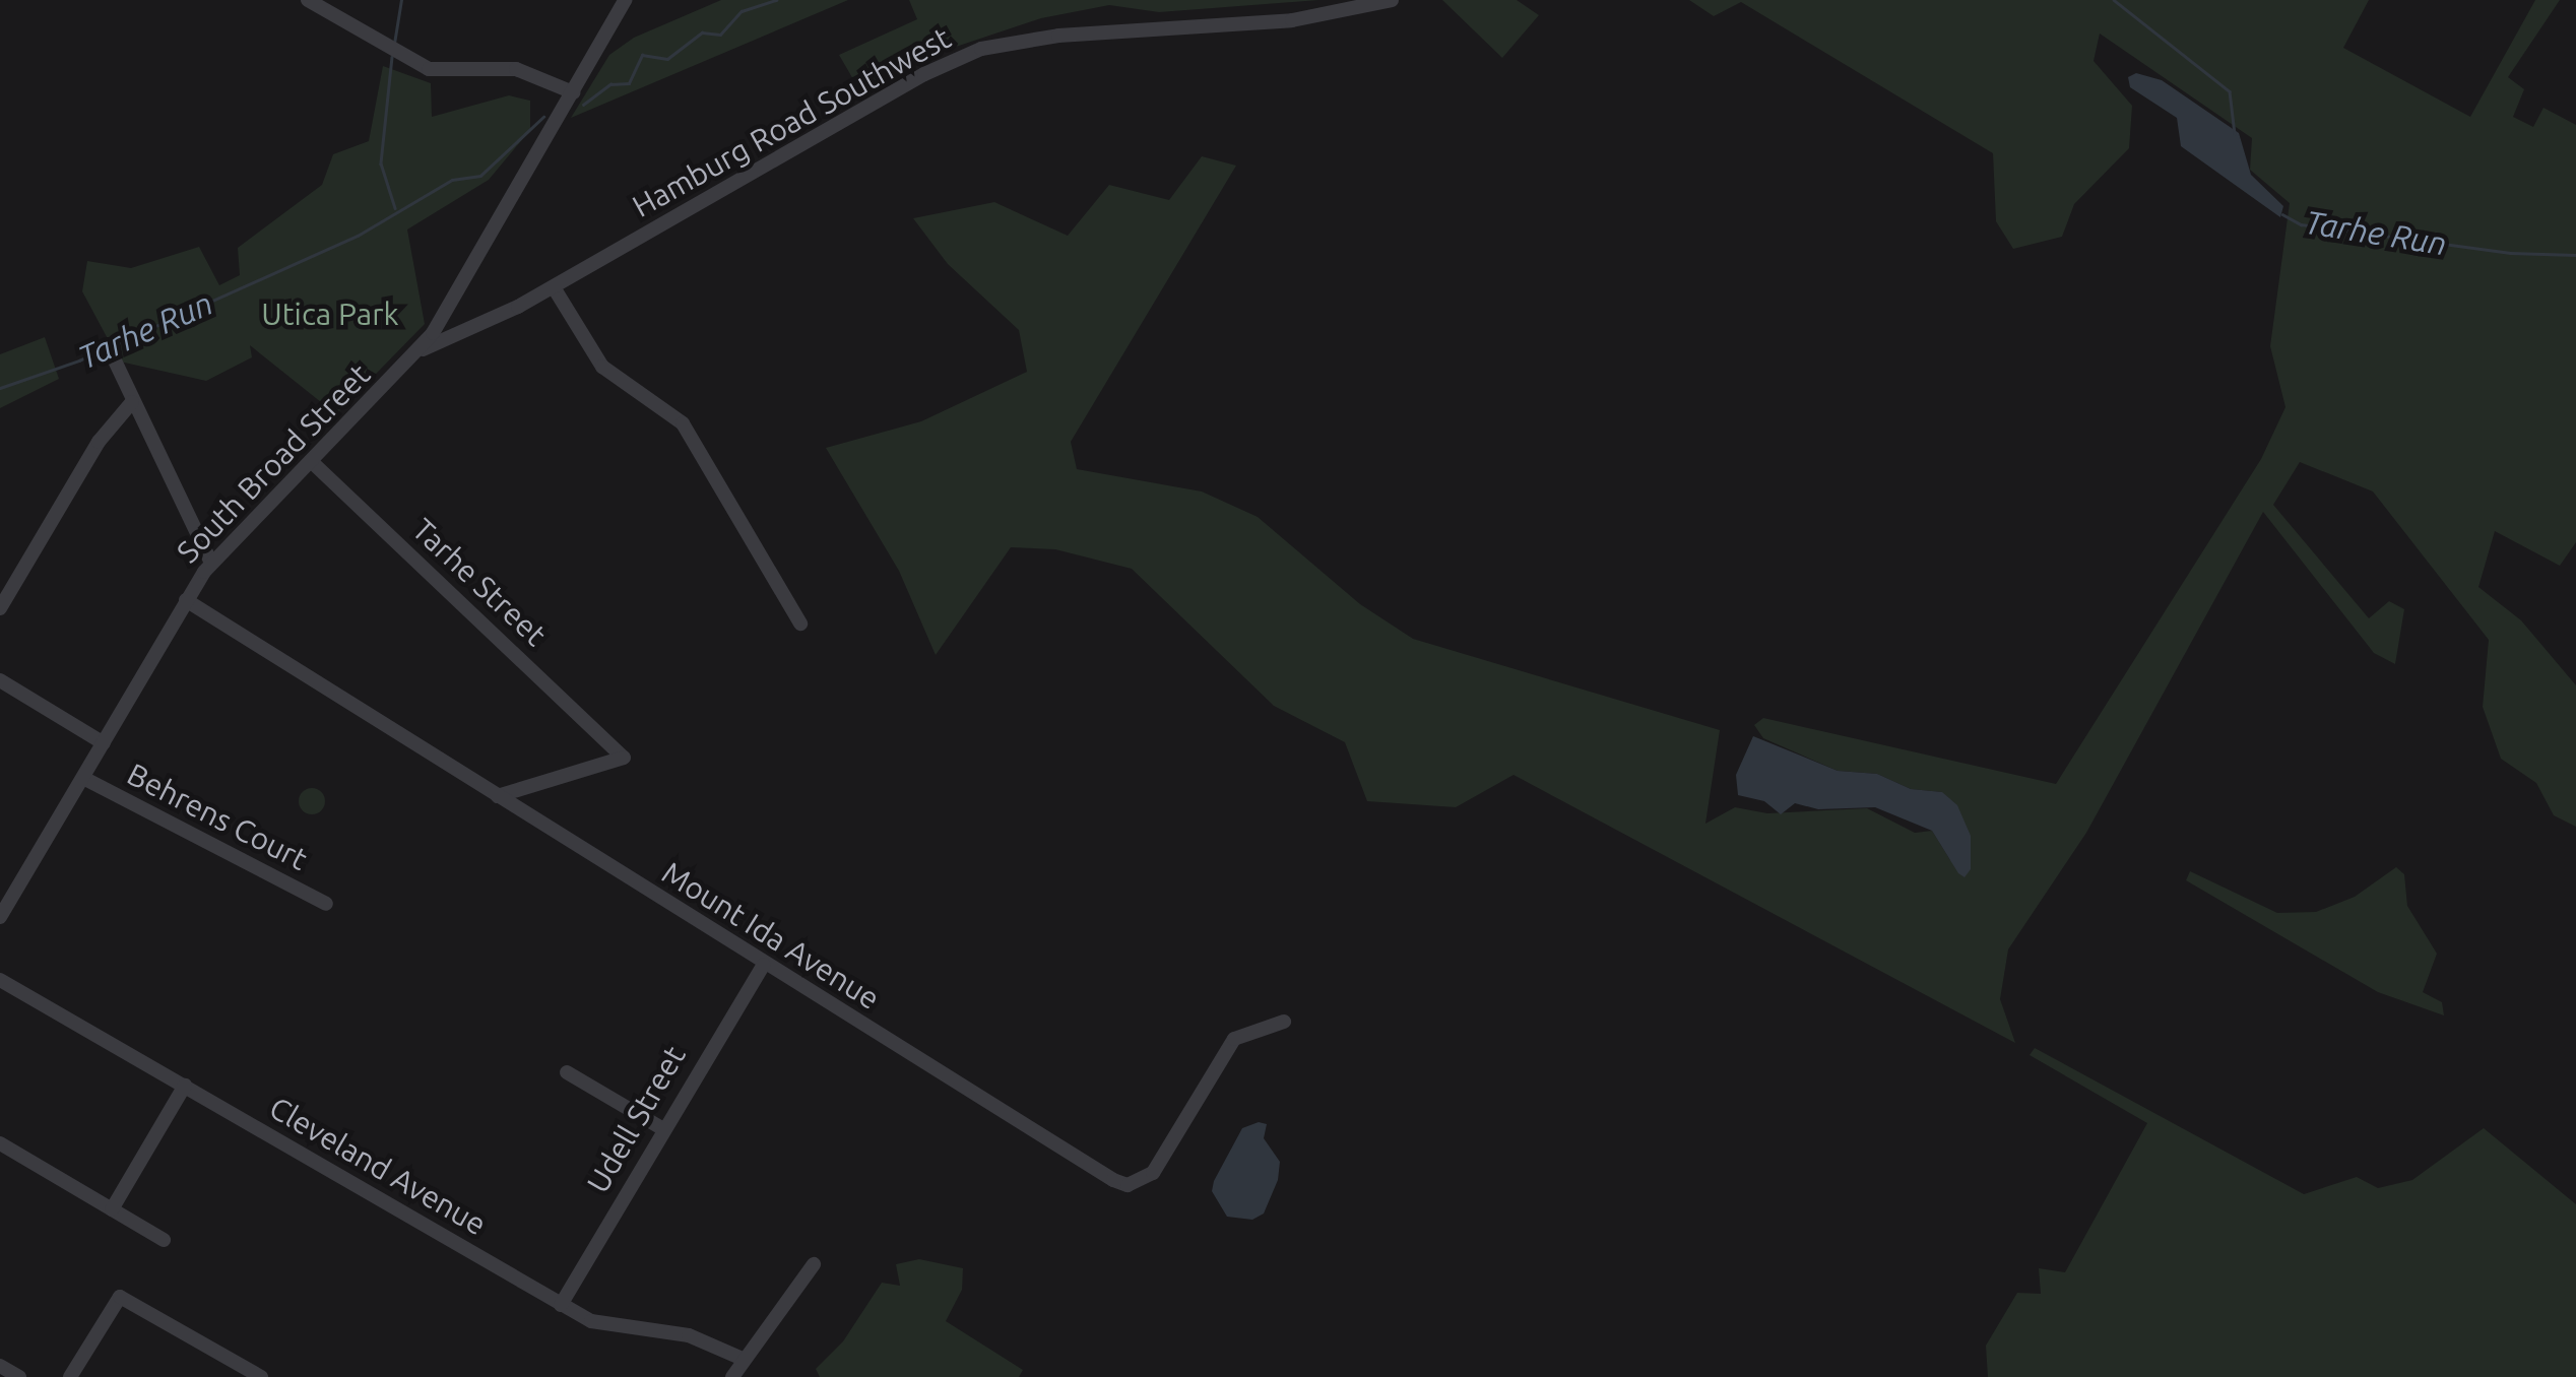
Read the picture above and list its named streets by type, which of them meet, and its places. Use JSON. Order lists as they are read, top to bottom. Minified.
{"streets":{"street":["Hamburg Road Southwest","South Broad Street","Tarhe Street","Behrens Court","Mount Ida Avenue","Udell Street","Cleveland Avenue"]},"crossings":[["Hamburg Road Southwest","South Broad Street"],["South Broad Street","Tarhe Street"],["South Broad Street","Behrens Court"],["South Broad Street","Mount Ida Avenue"],["Tarhe Street","Mount Ida Avenue"],["Mount Ida Avenue","Udell Street"],["Udell Street","Cleveland Avenue"]],"water":["Tarhe Run"],"parks":["Utica Park"]}
